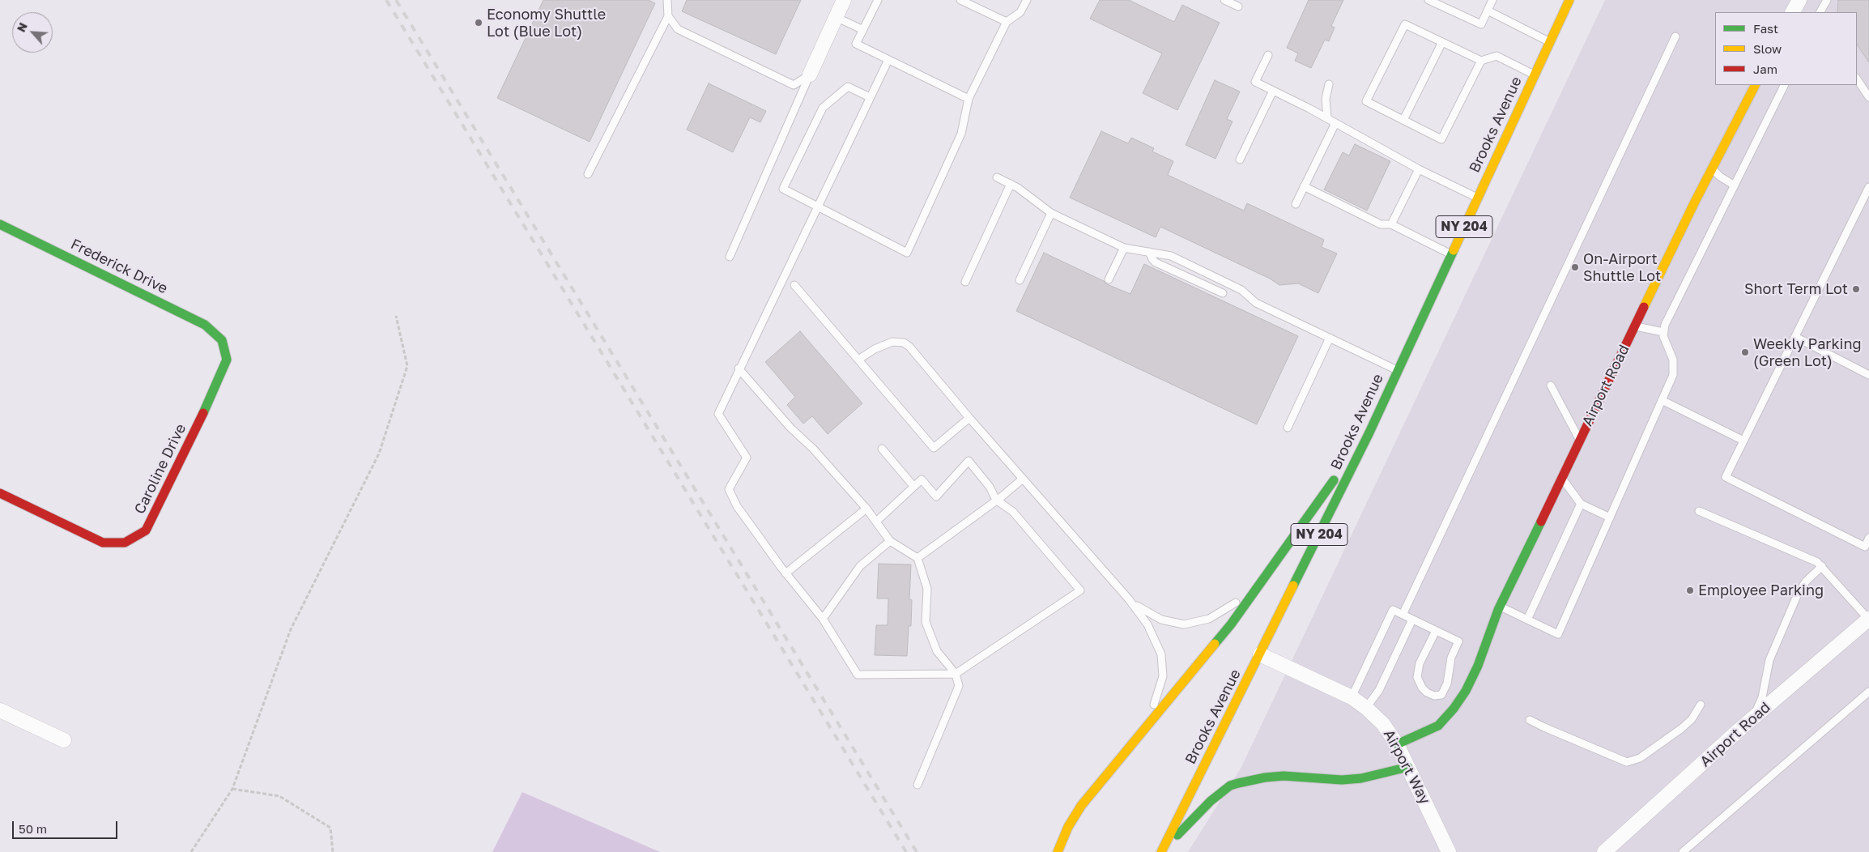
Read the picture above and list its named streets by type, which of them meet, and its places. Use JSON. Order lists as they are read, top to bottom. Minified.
{"streets":{"main road":["Brooks Avenue","NY 204","Frederick Drive","Airport Road","Caroline Drive"],"street":["Airport Way"]},"crossings":[["Brooks Avenue","Airport Way"],["Frederick Drive","Caroline Drive"],["Airport Road","Airport Way"]],"places":["Economy Shuttle Lot (Blue Lot)","On-Airport Shuttle Lot","Short Term Lot","Weekly Parking (Green Lot)","Employee Parking"],"legend":["Fast","Slow","Jam"],"scale_bar":"50 m","north":"top left"}
